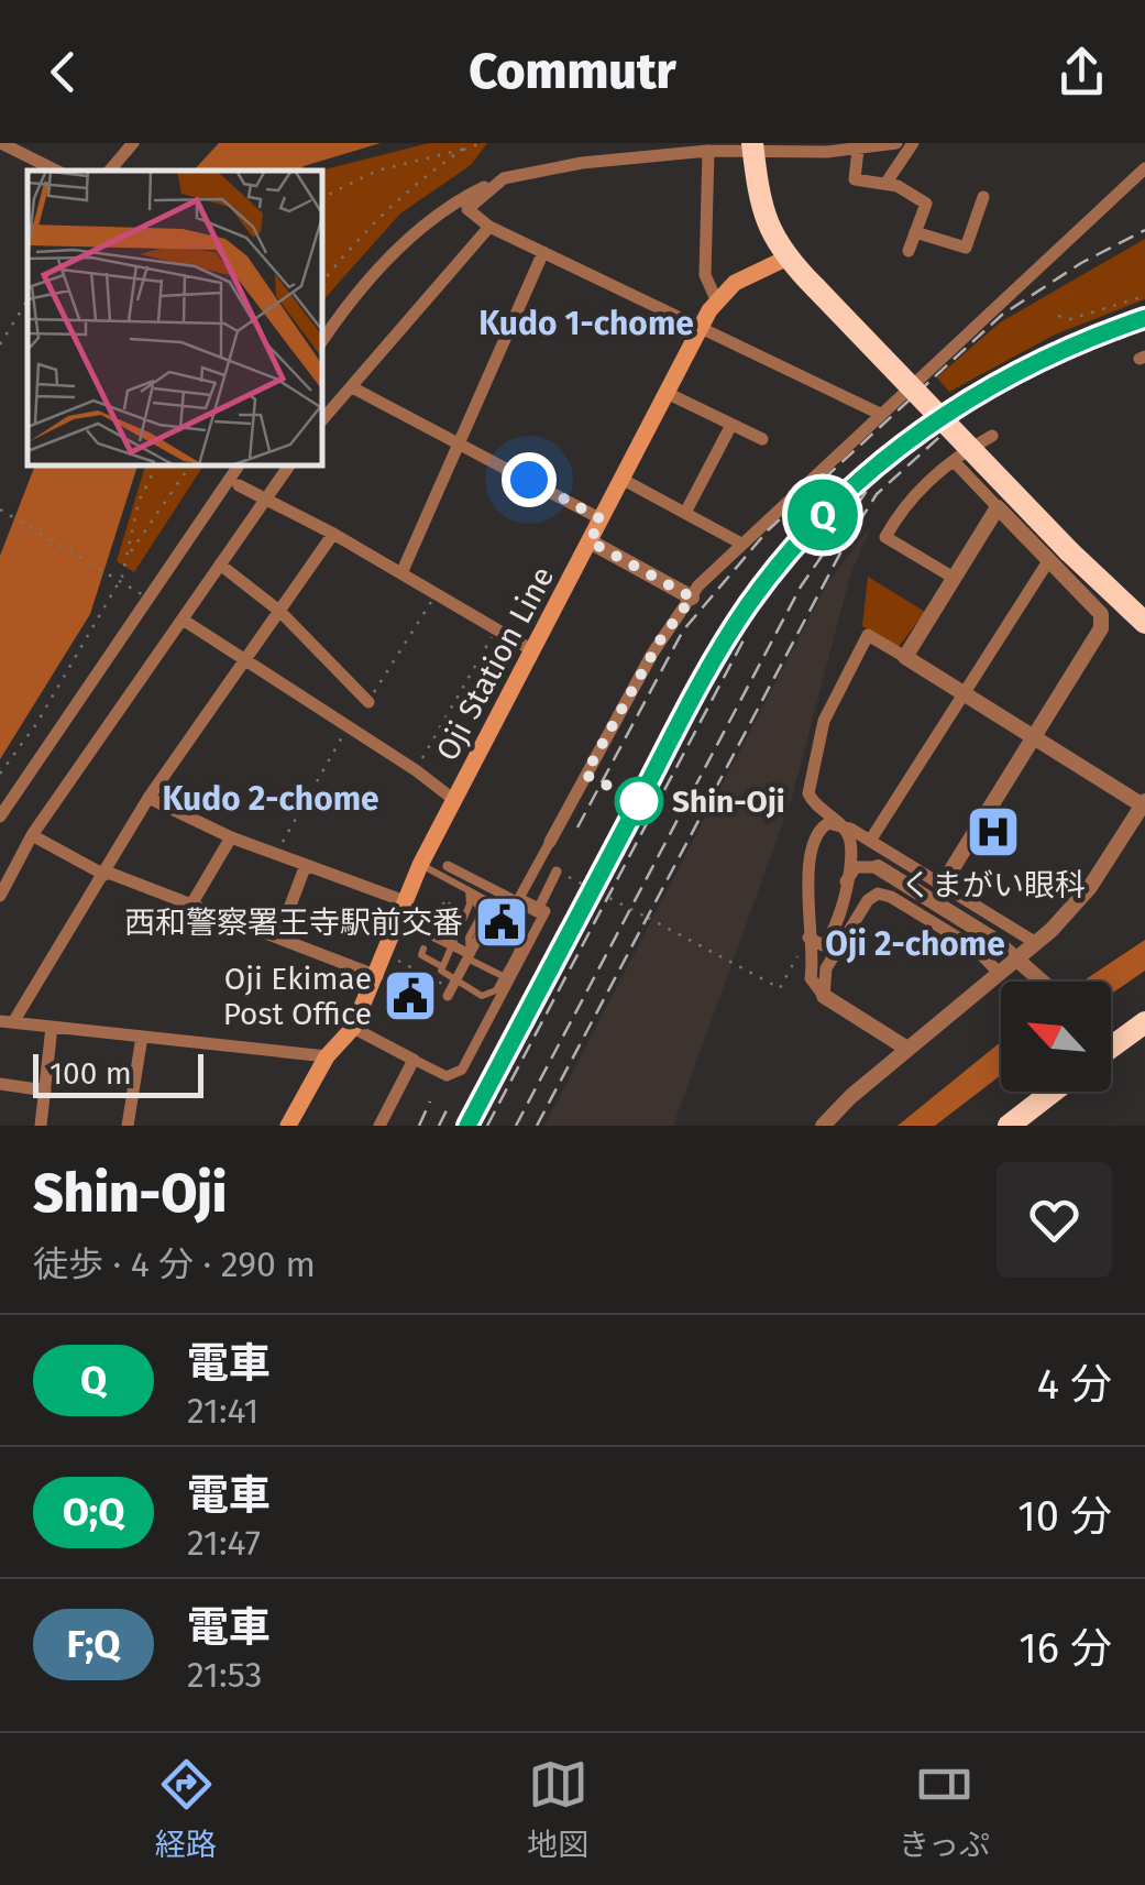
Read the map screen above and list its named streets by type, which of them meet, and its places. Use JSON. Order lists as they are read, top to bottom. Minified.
{"streets":{"main road":["Oji Station Line"]},"districts":["Kudo 1-chome","Kudo 2-chome","Oji 2-chome"],"places":{"other":["Shin-Oji"],"hospital":["くまがい眼科"],"public building":["西和警察署王寺駅前交番","Oji Ekimae Post Office"]},"scale_bar":"100 m","north":"top left","page":{"header":"Commutr","on_map":"Q","scale":"100 m","heading":["Shin-Oji","徒歩 · 4 分 · 290 m"],"list":[{"mark":"Q","name":"電車","note":"21:41","value":"4 分"},{"mark":"O;Q","name":"電車","note":"21:47","value":"10 分"},{"mark":"F;Q","name":"電車","note":"21:53","value":"16 分"}],"tabs":["経路","地図","きっぷ"]}}
